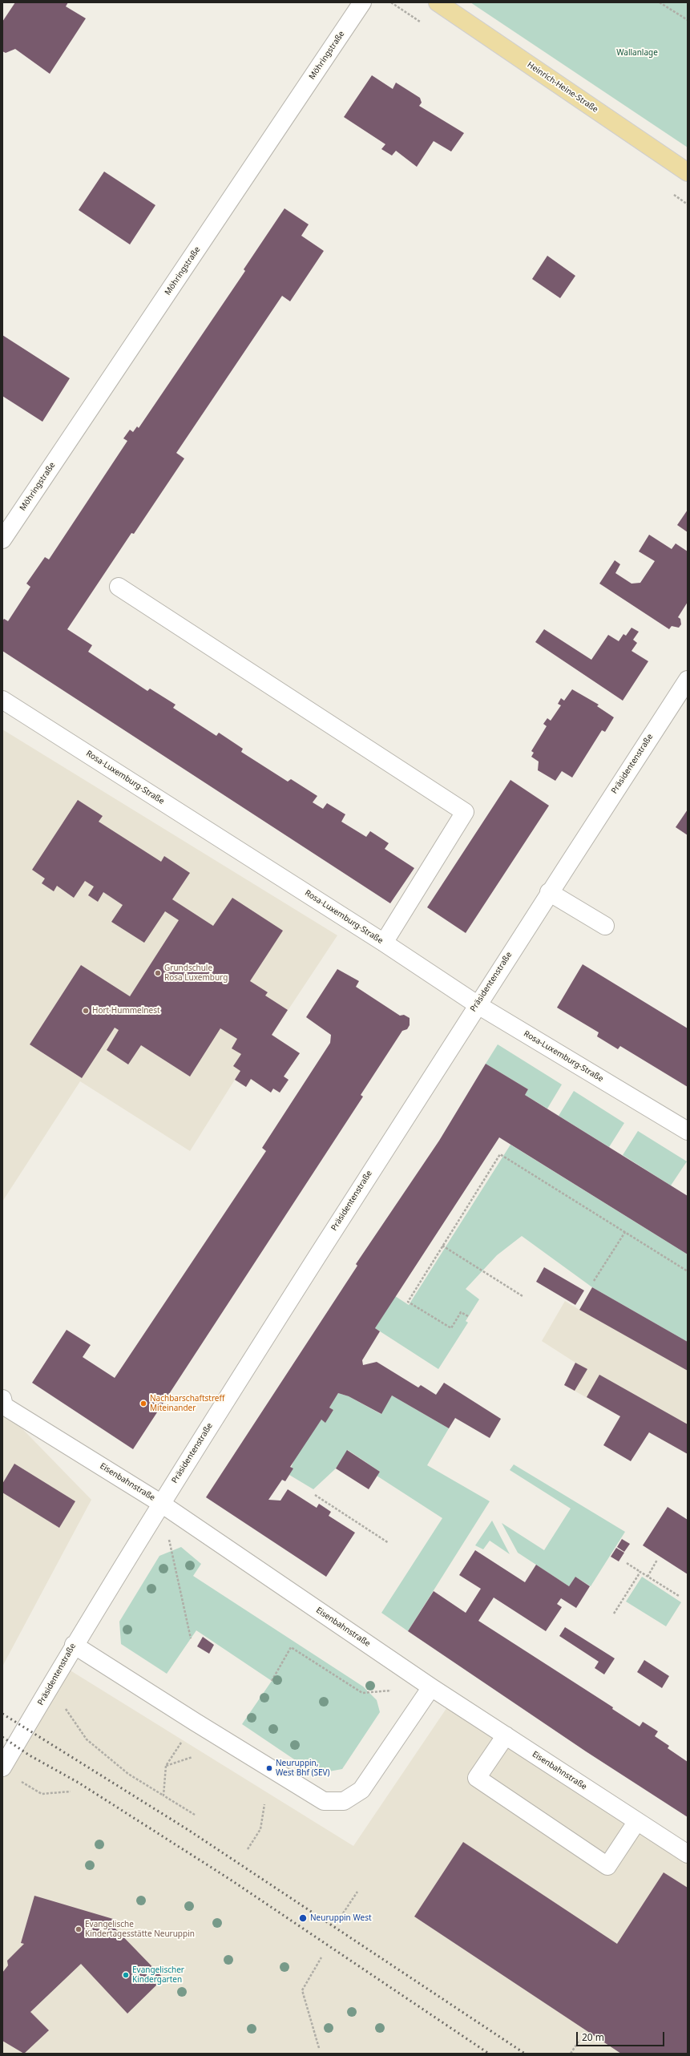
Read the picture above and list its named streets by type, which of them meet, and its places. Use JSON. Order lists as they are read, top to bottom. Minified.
{"streets":{"main road":["Heinrich-Heine-Straße"],"street":["Möhringstraße","Präsidentenstraße","Rosa-Luxemburg-Straße","Eisenbahnstraße"]},"crossings":[["Präsidentenstraße","Rosa-Luxemburg-Straße"],["Präsidentenstraße","Eisenbahnstraße"]],"parks":["Wallanlage"],"places":["Grundschule Rosa Luxemburg","Hort Hummelnest","Nachbarschaftstreff Miteinander","Neuruppin, West Bhf (SEV)","Neuruppin West","Evangelische Kindertagesstätte Neuruppin","Evangelischer Kindergarten"],"scale_bar":"20 m"}
